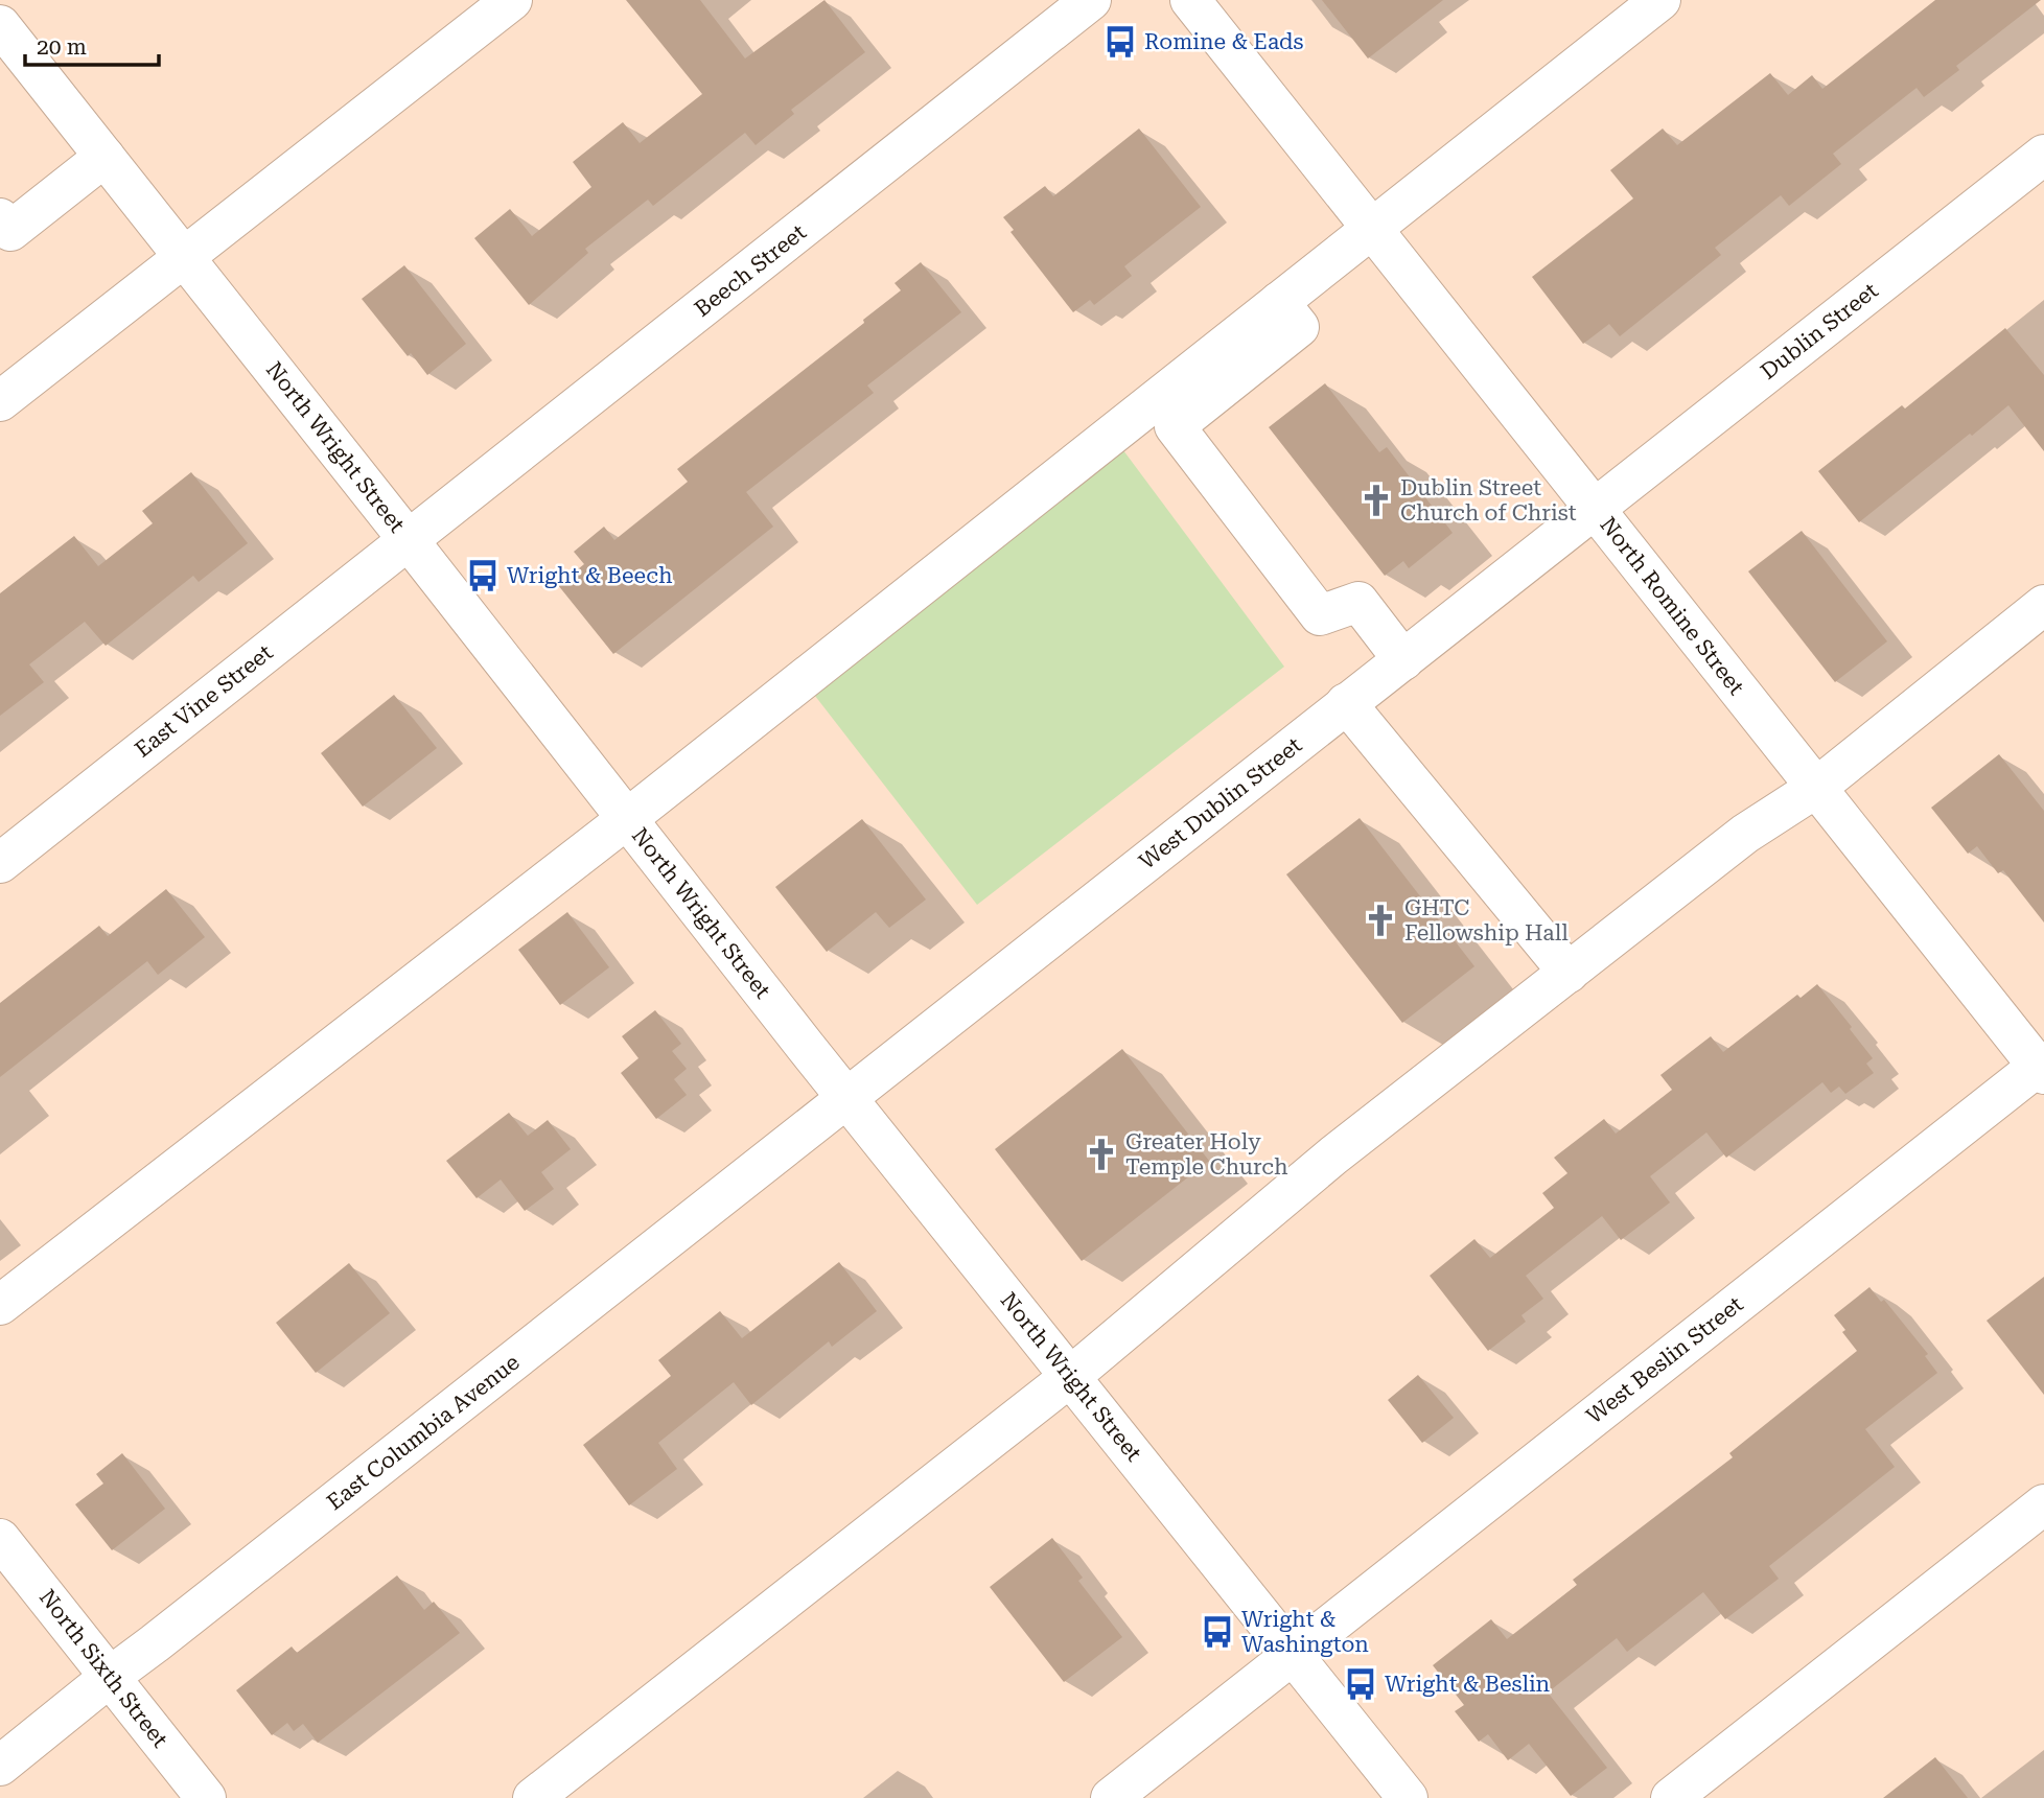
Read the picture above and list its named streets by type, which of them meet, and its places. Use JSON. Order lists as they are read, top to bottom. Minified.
{"streets":{"street":["Beech Street","Dublin Street","North Wright Street","North Romine Street","East Vine Street","West Dublin Street","West Beslin Street","East Columbia Avenue","North Sixth Street"]},"crossings":[["Beech Street","North Wright Street"],["Beech Street","East Vine Street"],["Dublin Street","North Romine Street"],["Dublin Street","West Dublin Street"],["North Wright Street","East Vine Street"],["North Wright Street","West Dublin Street"],["North Wright Street","West Beslin Street"],["North Wright Street","East Columbia Avenue"],["North Romine Street","West Dublin Street"],["North Romine Street","West Beslin Street"],["West Dublin Street","East Columbia Avenue"],["East Columbia Avenue","North Sixth Street"]],"places":{"bus stop":["Romine & Eads","Wright & Beech","Wright & Washington","Wright & Beslin"],"church":["Dublin Street Church of Christ","GHTC Fellowship Hall","Greater Holy Temple Church"]},"scale_bar":"20 m"}
